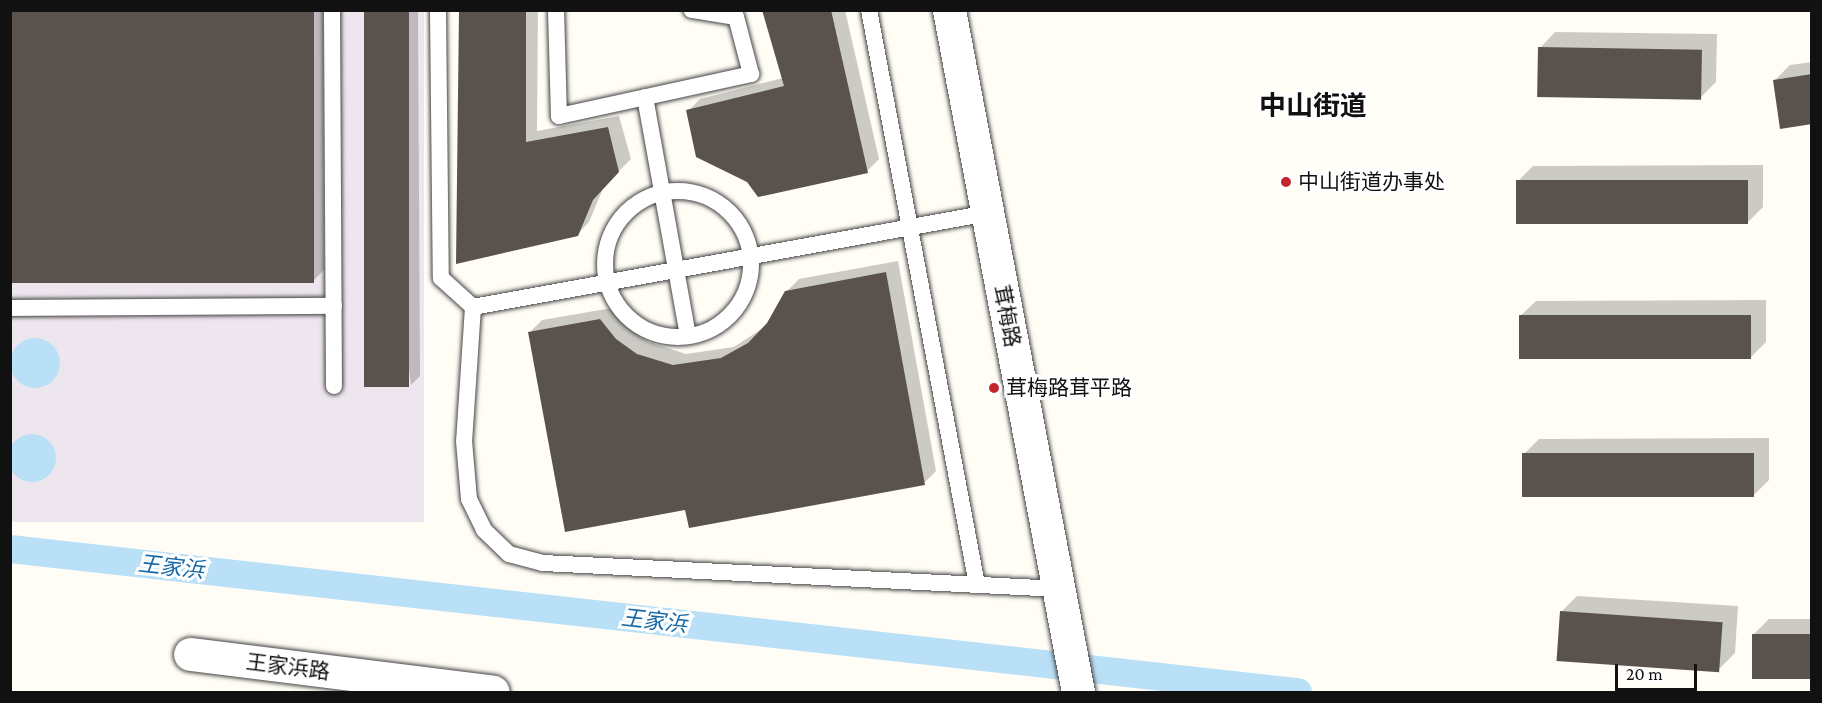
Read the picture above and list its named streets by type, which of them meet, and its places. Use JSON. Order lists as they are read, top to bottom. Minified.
{"streets":{"street":["茸梅路","王家浜路"]},"districts":["中山街道"],"water":["王家浜"],"places":["中山街道办事处","茸梅路茸平路"],"scale_bar":"20 m"}
